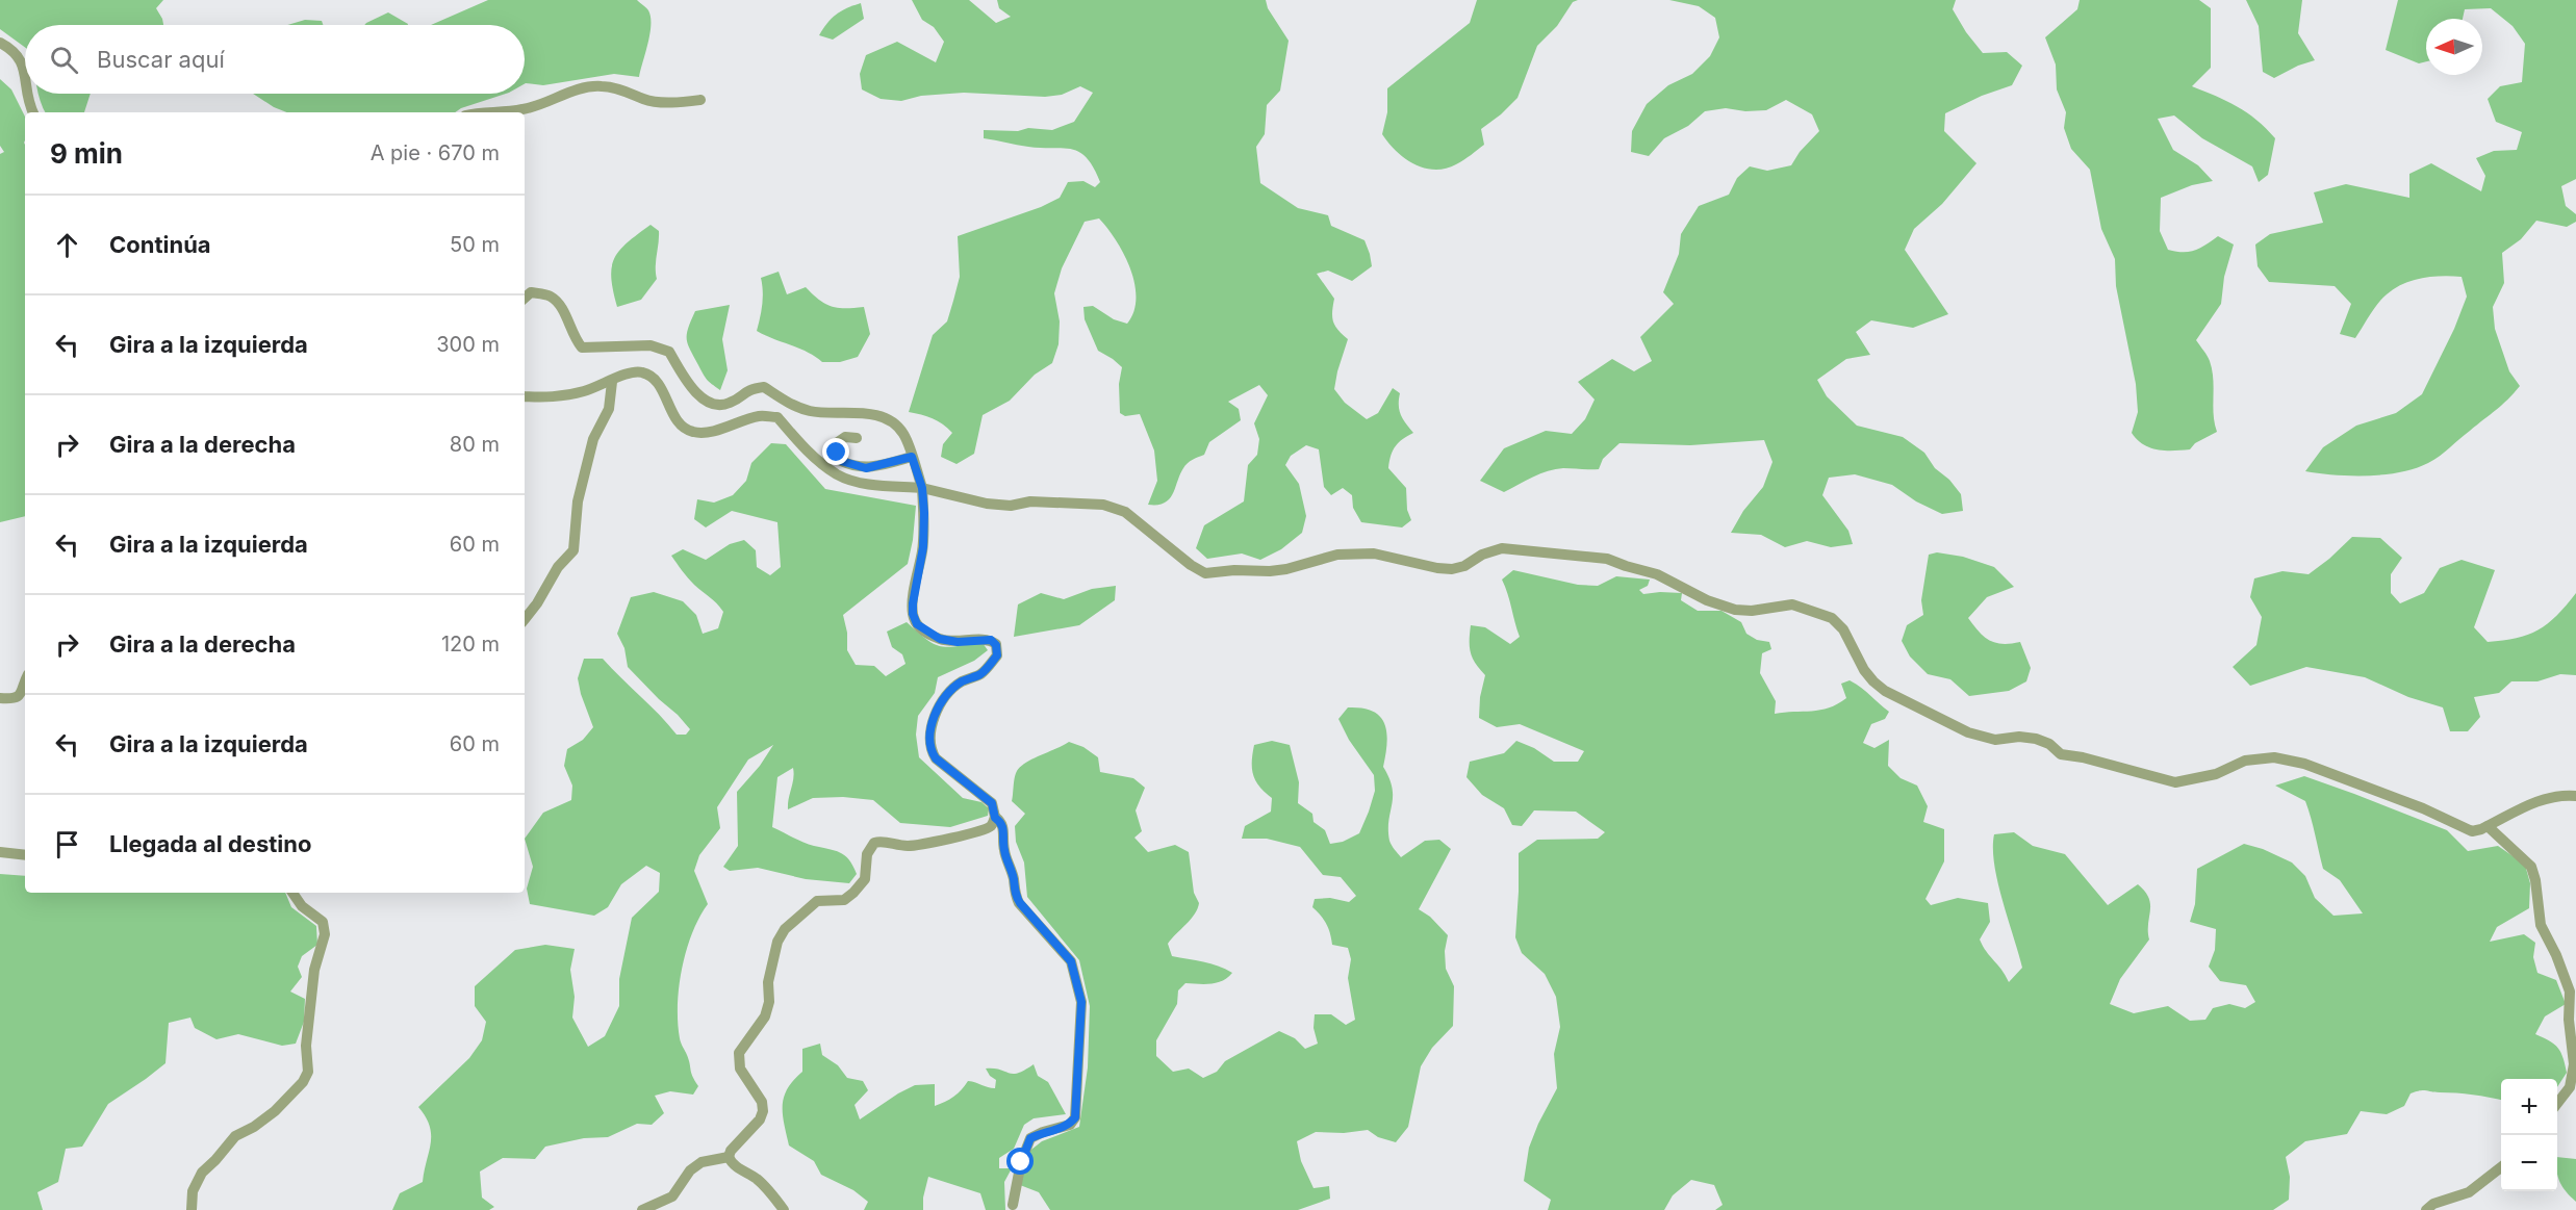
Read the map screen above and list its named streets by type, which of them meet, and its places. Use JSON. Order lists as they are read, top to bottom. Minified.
{"north":"left","page":{"search":"Buscar aquí","heading":["9 min","A pie · 670 m"],"list":[["Continúa","50 m"],["Gira a la izquierda","300 m"],["Gira a la derecha","80 m"],["Gira a la izquierda","60 m"],["Gira a la derecha","120 m"],["Gira a la izquierda","60 m"],"Llegada al destino"],"map_buttons":["+","−"]}}
